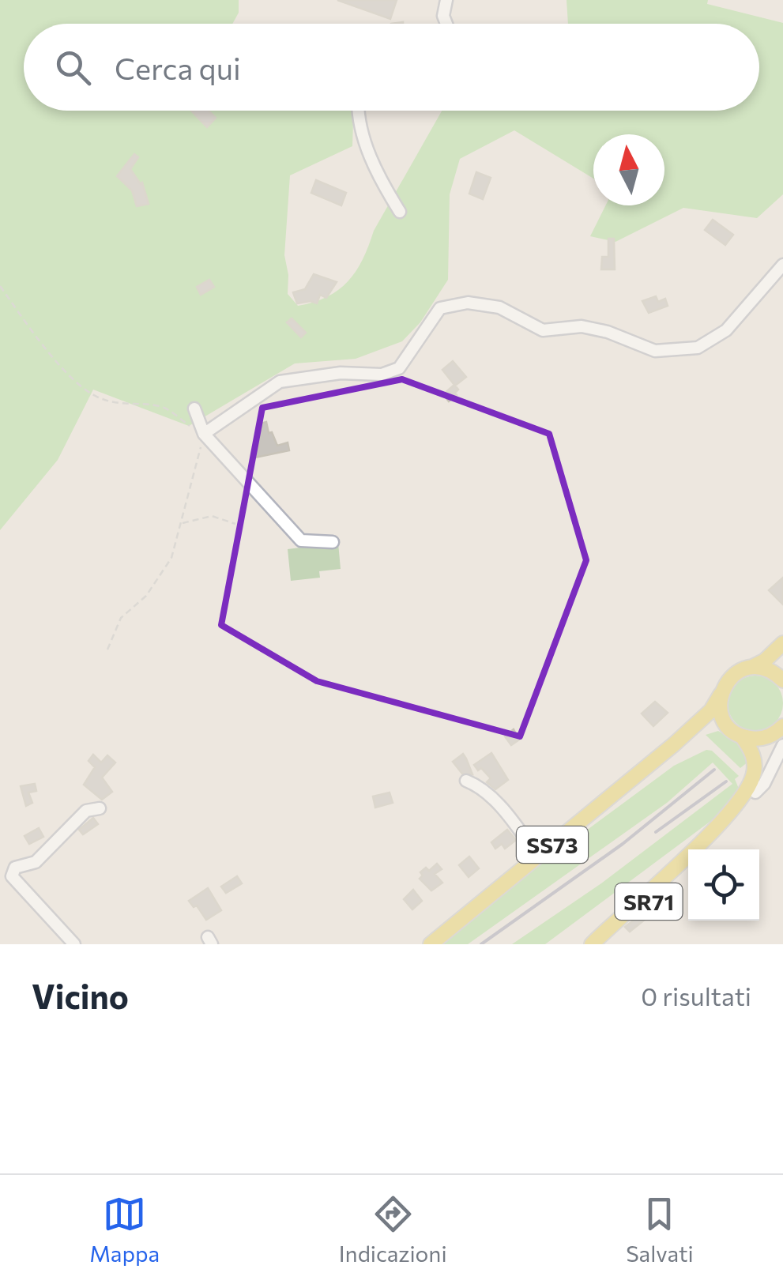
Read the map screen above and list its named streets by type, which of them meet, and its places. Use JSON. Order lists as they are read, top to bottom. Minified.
{"streets":{"main road":["SS73","SR71"]},"crossings":[["SS73","SR71"]],"north":"top","page":{"search":"Cerca qui","heading":["Vicino","0 risultati"],"nav":["Mappa","Indicazioni","Salvati"]}}
